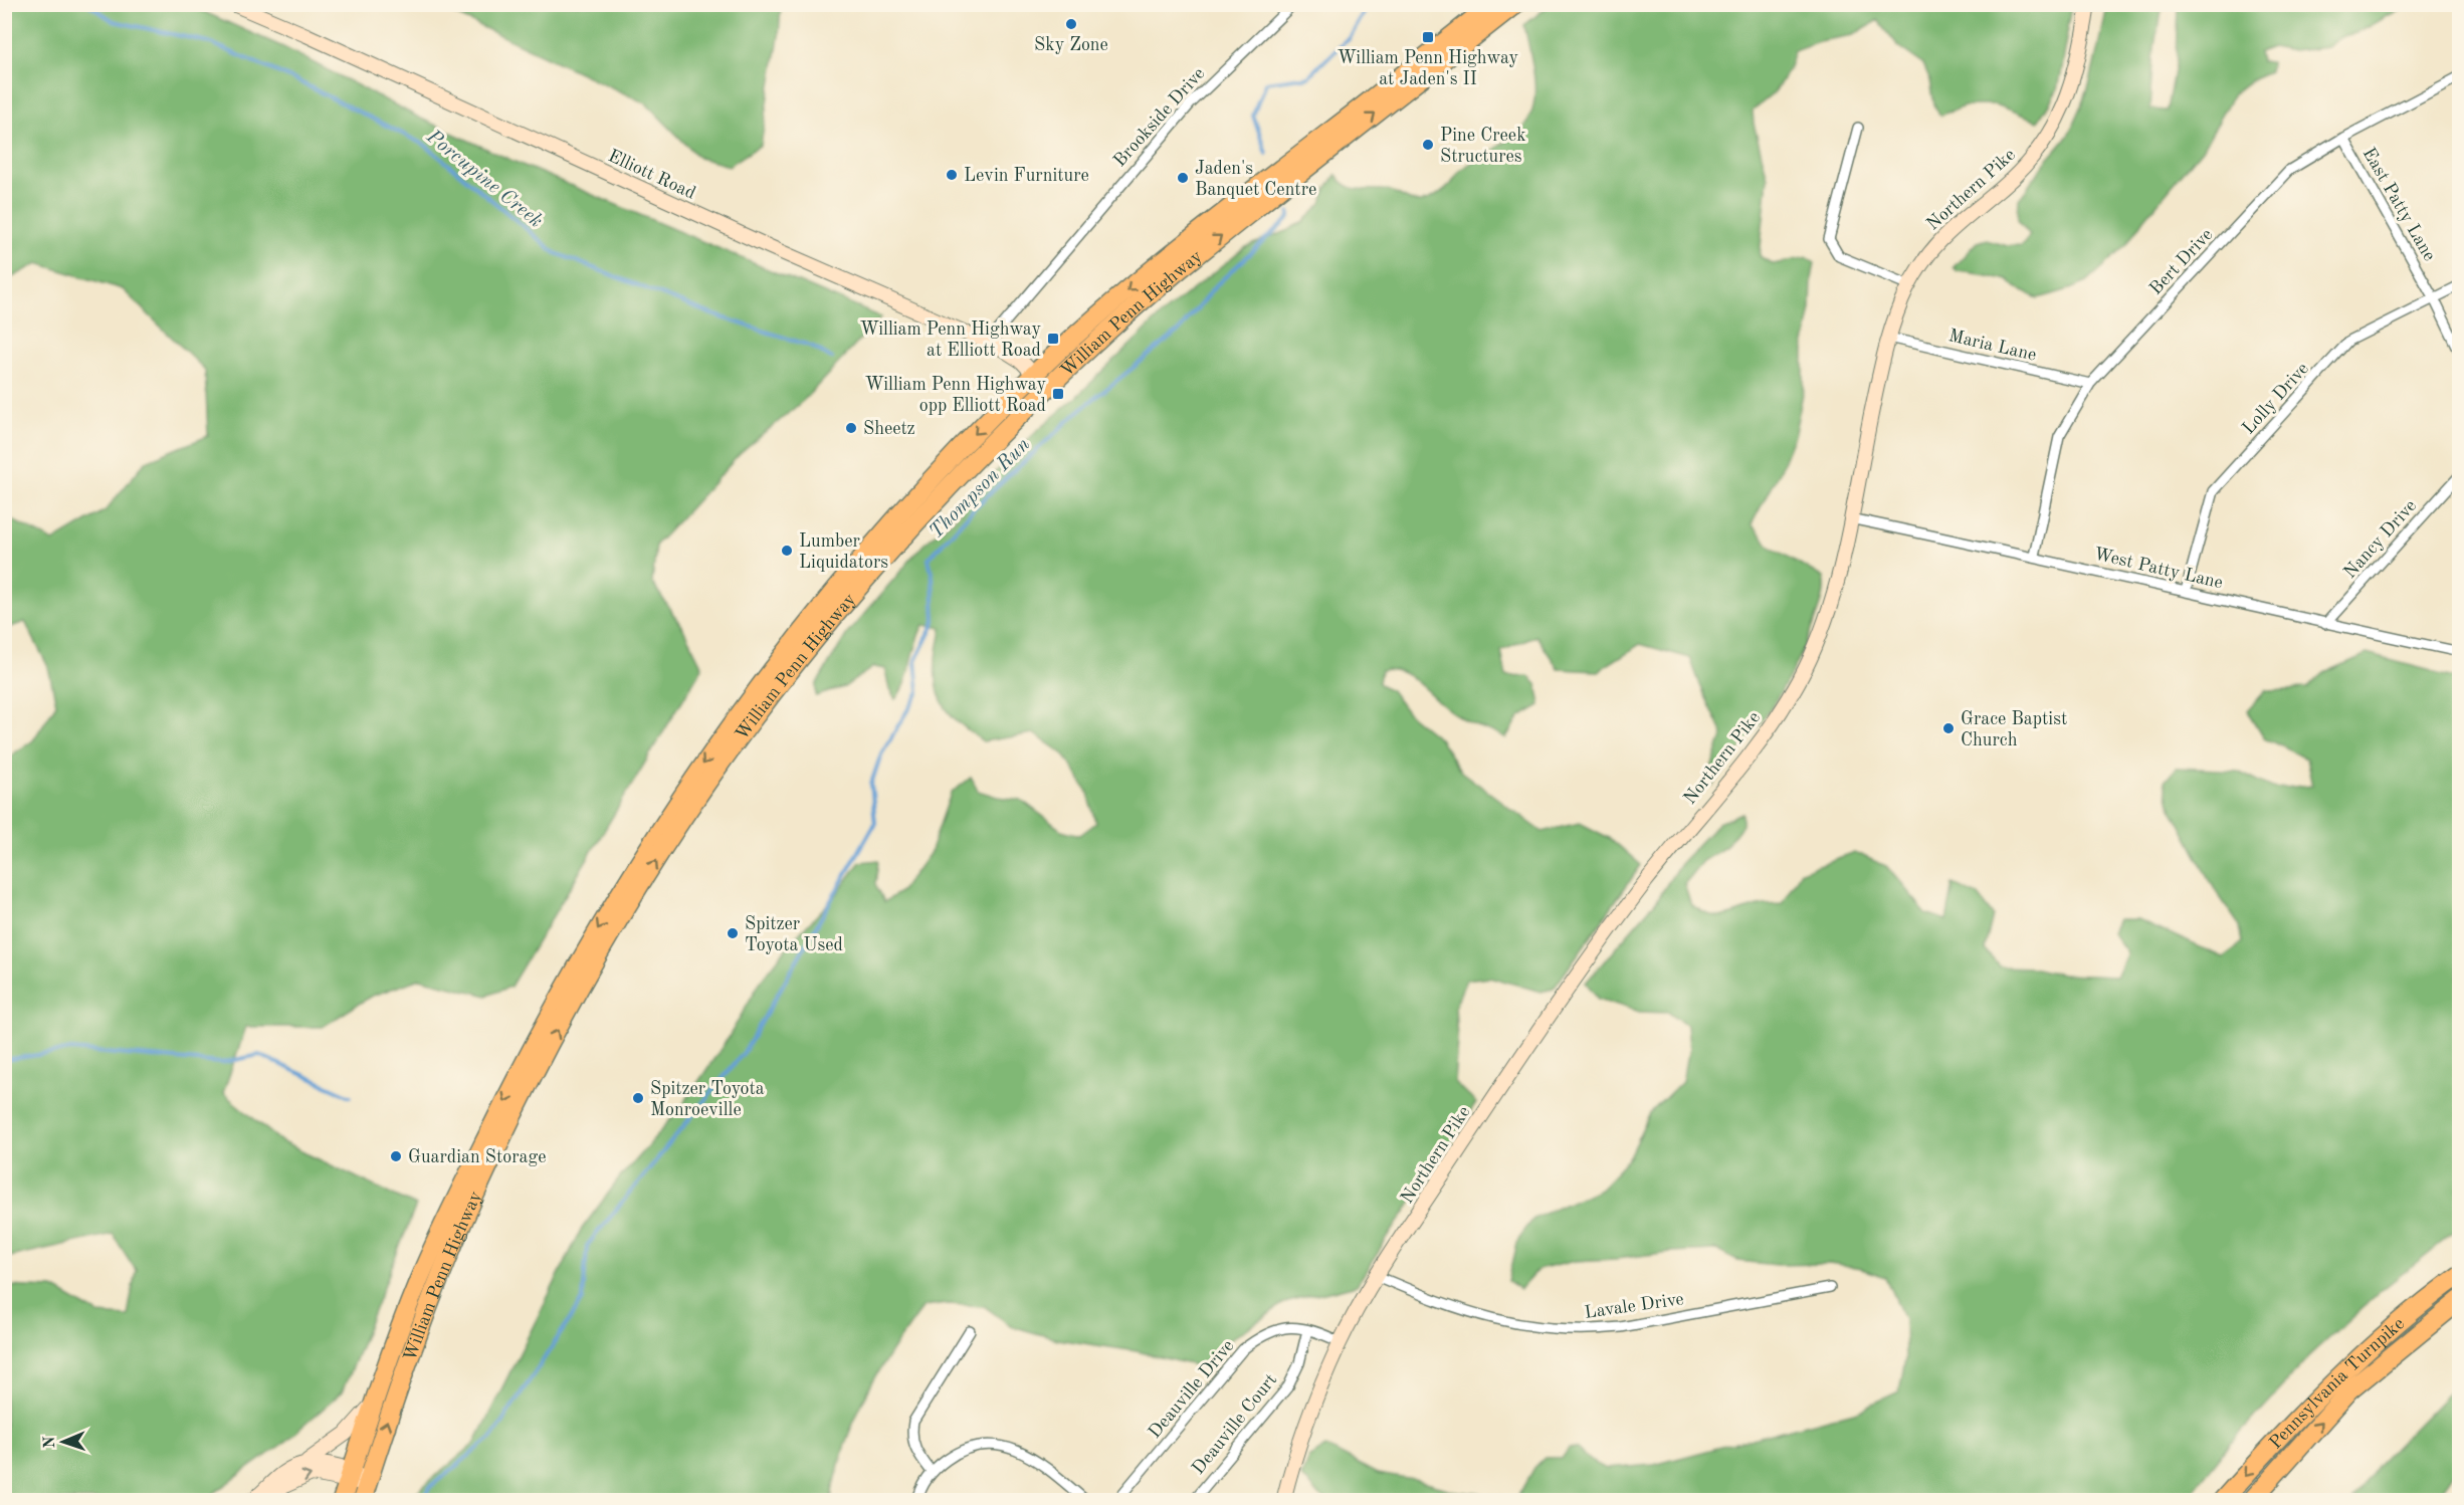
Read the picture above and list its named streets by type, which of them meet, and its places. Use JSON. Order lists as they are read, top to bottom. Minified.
{"streets":{"highway":["William Penn Highway","Pennsylvania Turnpike"],"main road":["Elliott Road","Northern Pike"],"street":["Brookside Drive","East Patty Lane","Bert Drive","Maria Lane","Lolly Drive","Nancy Drive","West Patty Lane","Lavale Drive","Deauville Drive","Deauville Court"]},"crossings":[["Brookside Drive","Elliott Road"],["Elliott Road","William Penn Highway"],["Northern Pike","Maria Lane"],["Northern Pike","West Patty Lane"],["Northern Pike","Lavale Drive"],["Northern Pike","Deauville Drive"],["East Patty Lane","Bert Drive"],["East Patty Lane","Lolly Drive"],["Bert Drive","Maria Lane"],["Bert Drive","West Patty Lane"],["Lolly Drive","West Patty Lane"],["Nancy Drive","West Patty Lane"],["Deauville Drive","Deauville Court"]],"water":["Porcupine Creek","Thompson Run"],"places":{"other":["Sky Zone","Pine Creek Structures","Levin Furniture","Jaden's Banquet Centre","Sheetz","Lumber Liquidators","Grace Baptist Church","Spitzer Toyota Used","Spitzer Toyota Monroeville","Guardian Storage"],"transit":["William Penn Highway at Jaden's II","William Penn Highway at Elliott Road","William Penn Highway opp Elliott Road"]},"north":"left"}
